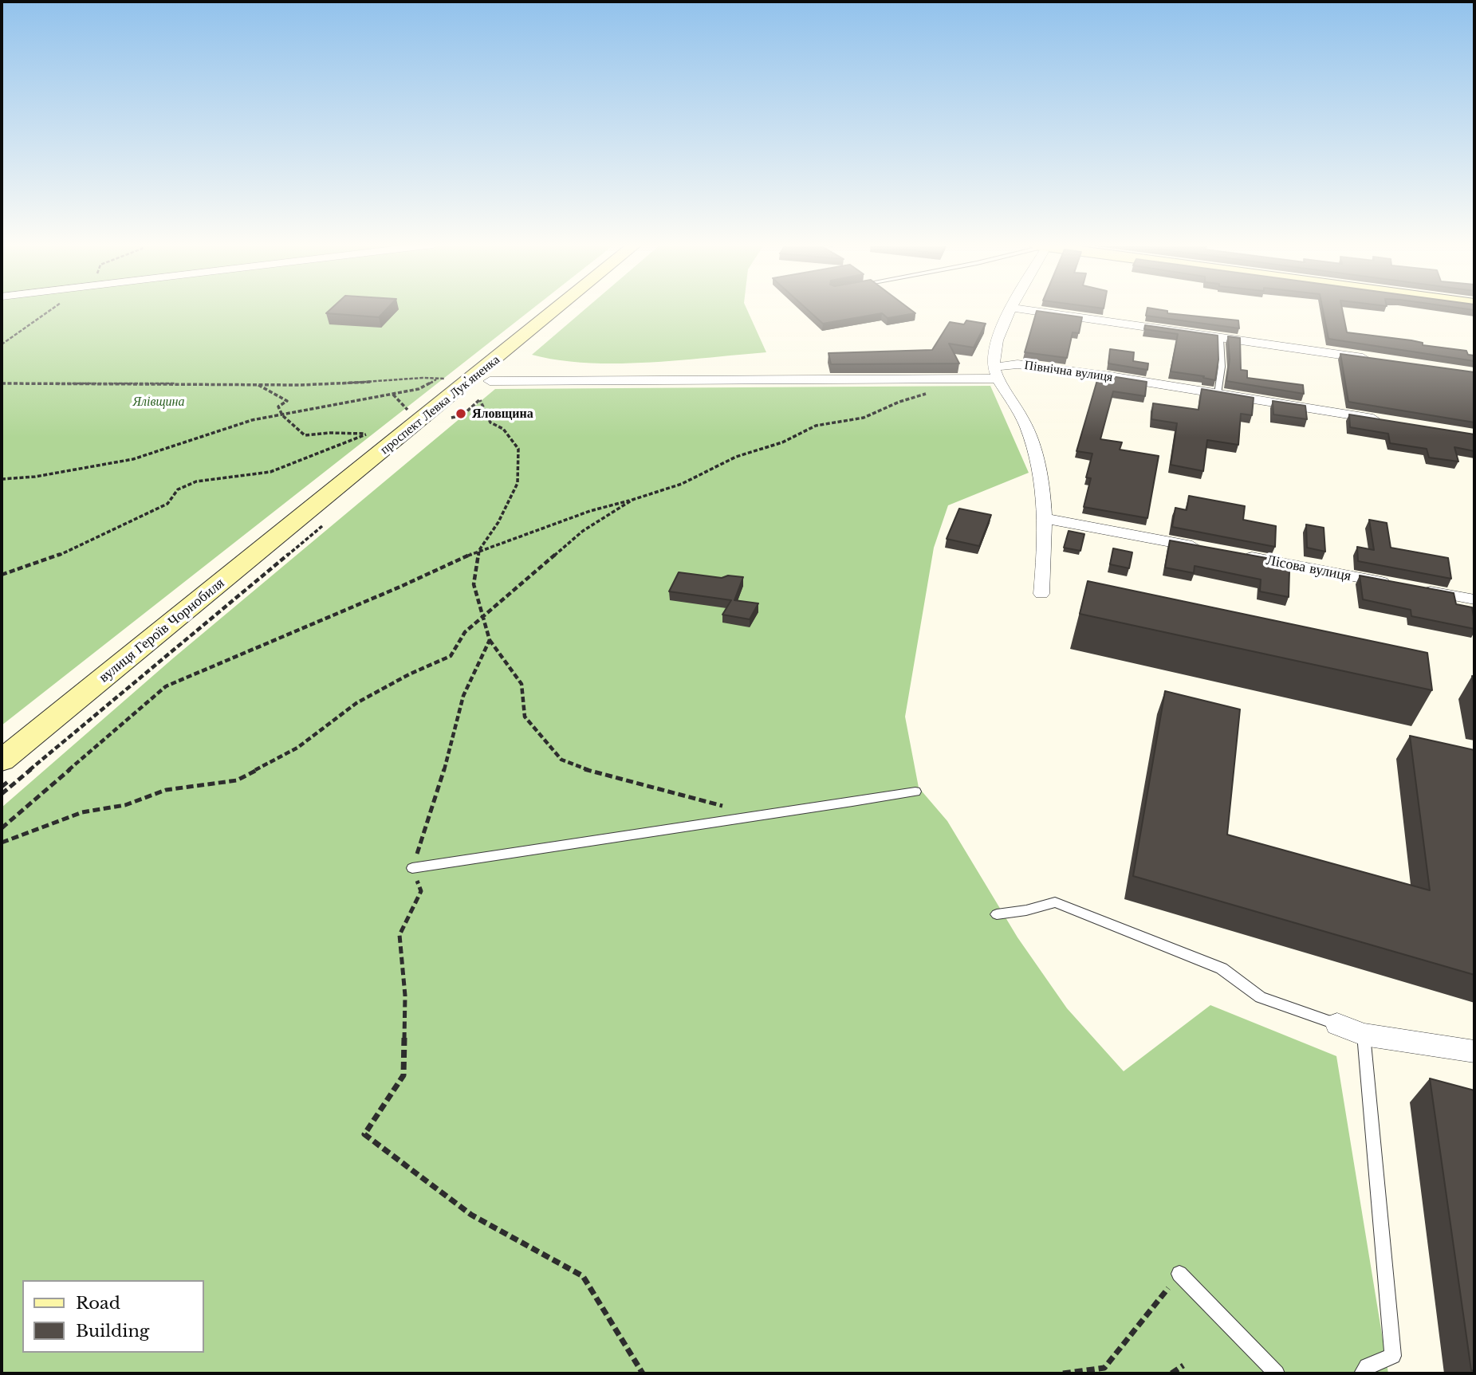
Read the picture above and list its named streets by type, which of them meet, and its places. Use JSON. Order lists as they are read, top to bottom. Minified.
{"streets":{"main road":["проспект Левка Лукʼяненка","вулиця Героїв Чорнобиля"],"street":["Північна вулиця","Лісова вулиця"]},"crossings":[["проспект Левка Лукʼяненка","вулиця Героїв Чорнобиля"]],"parks":["Ялівщина"],"places":["Яловщина"],"legend":["Road","Building"]}
